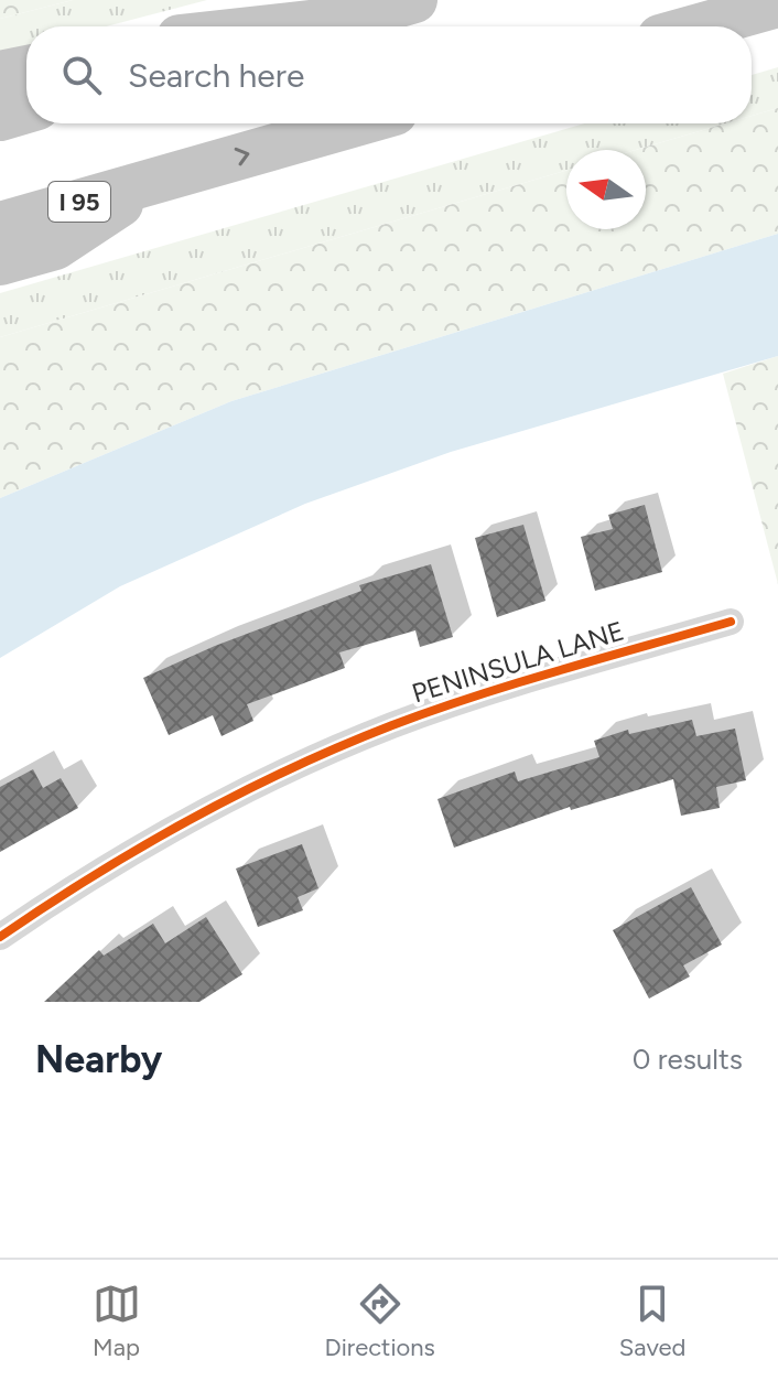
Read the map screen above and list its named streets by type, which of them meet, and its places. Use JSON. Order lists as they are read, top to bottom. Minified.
{"streets":{"highway":["I 95"],"street":["PENINSULA LANE"]},"north":"left","page":{"search":"Search here","heading":["Nearby","0 results"],"nav":["Map","Directions","Saved"]}}
